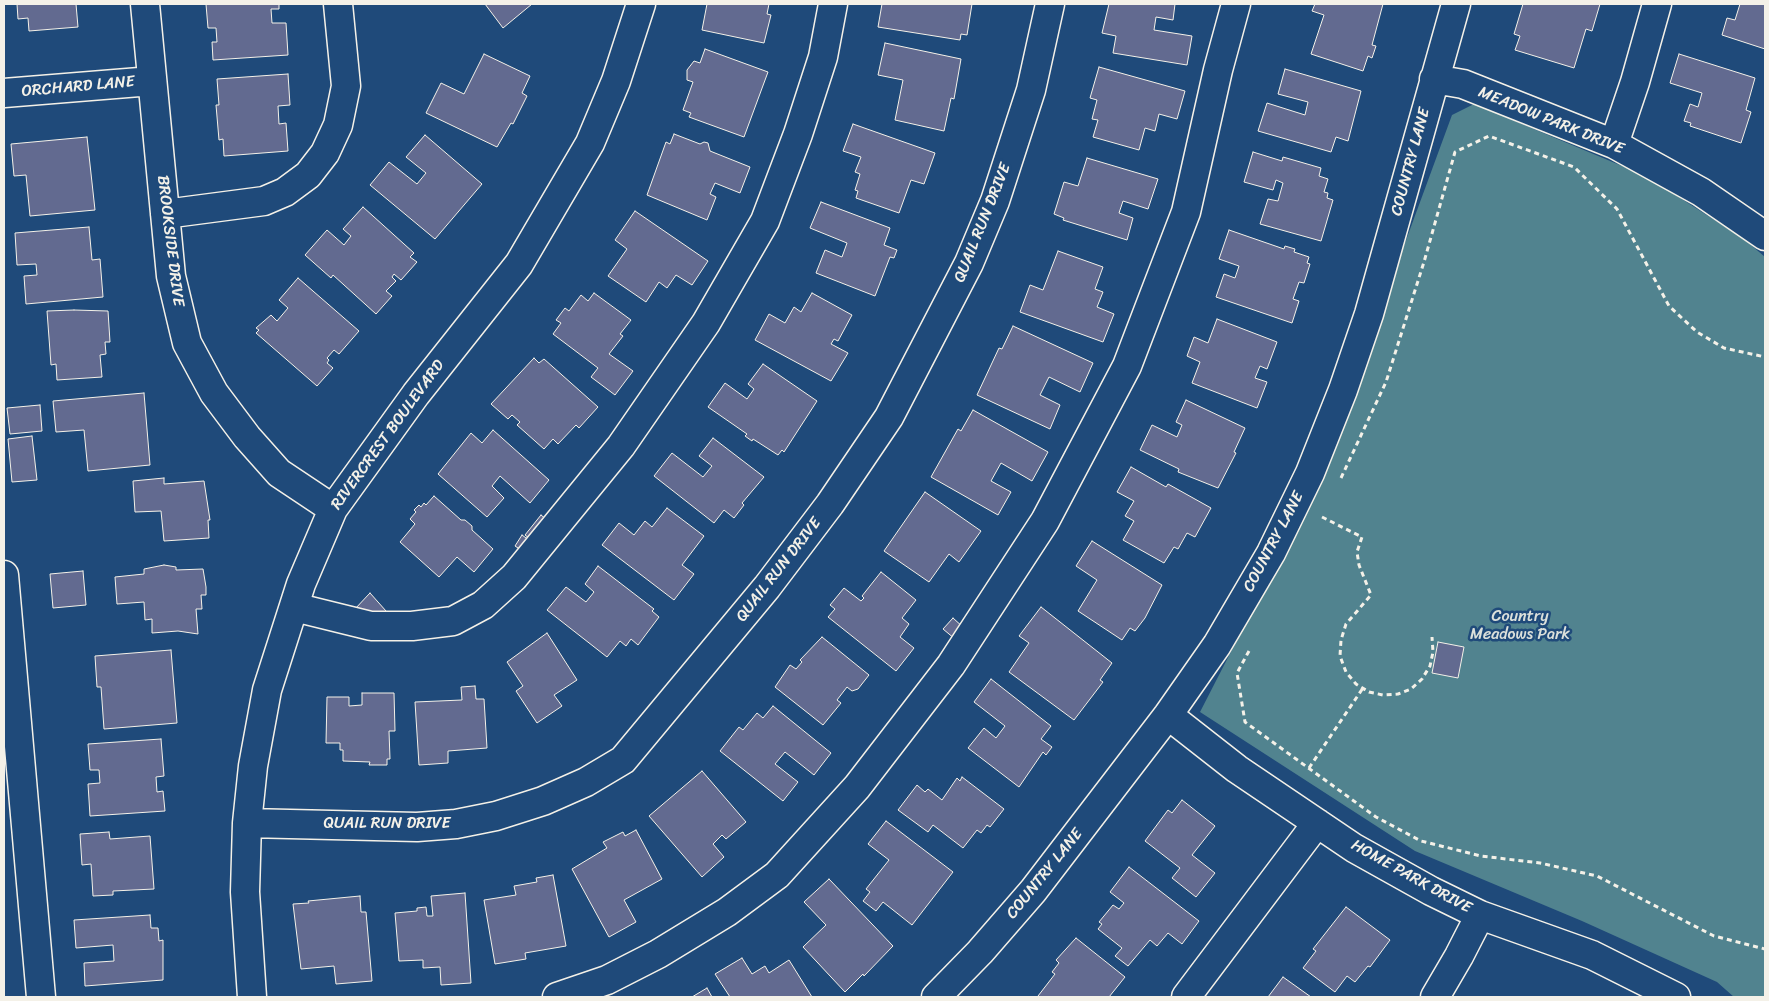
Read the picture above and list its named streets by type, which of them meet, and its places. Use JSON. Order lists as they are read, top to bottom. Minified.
{"streets":{"street":["ORCHARD LANE","MEADOW PARK DRIVE","COUNTRY LANE","QUAIL RUN DRIVE","BROOKSIDE DRIVE","RIVERCREST BOULEVARD","HOME PARK DRIVE"]},"crossings":[["ORCHARD LANE","BROOKSIDE DRIVE"],["MEADOW PARK DRIVE","COUNTRY LANE"],["COUNTRY LANE","HOME PARK DRIVE"],["QUAIL RUN DRIVE","RIVERCREST BOULEVARD"],["BROOKSIDE DRIVE","RIVERCREST BOULEVARD"]],"parks":["Country Meadows Park"]}
